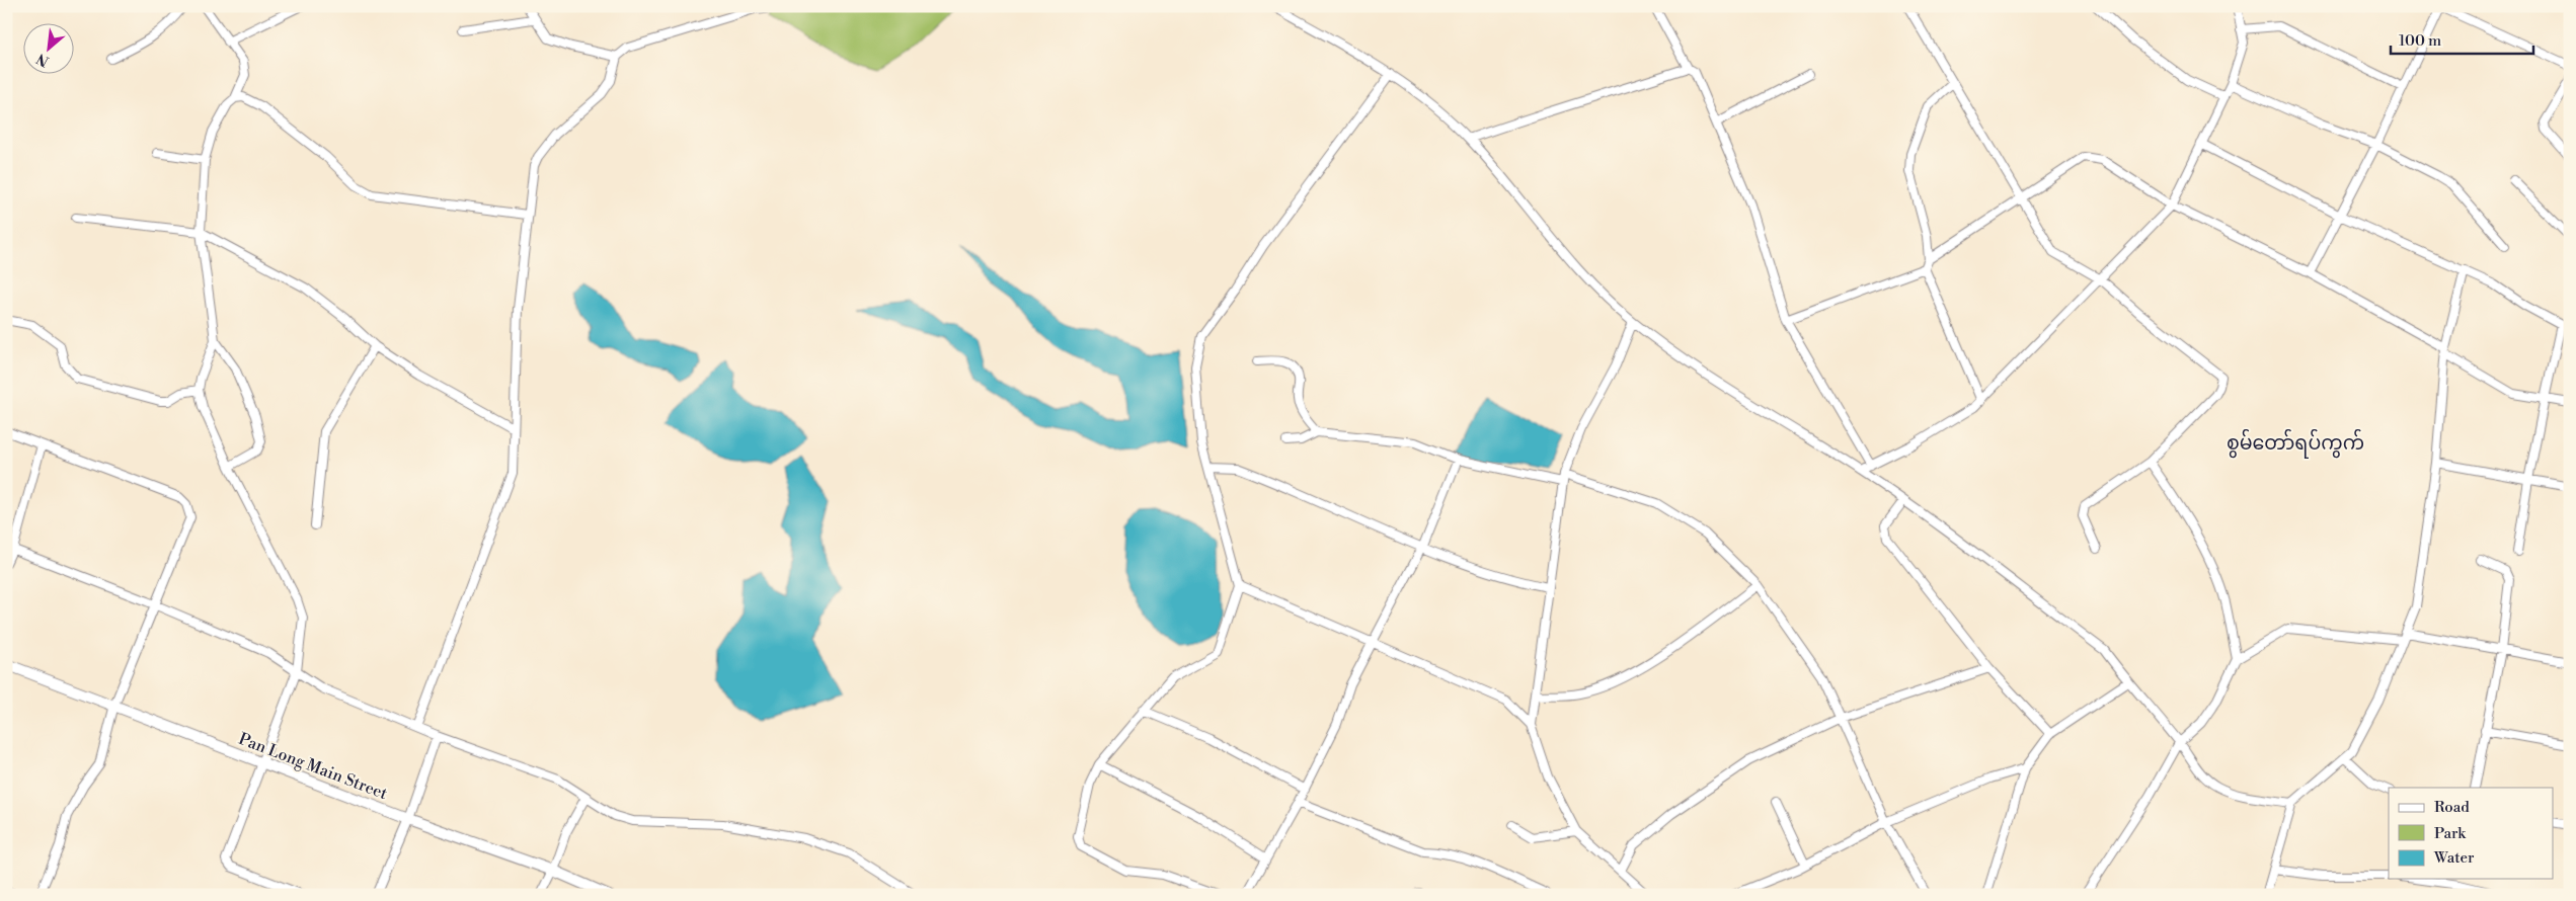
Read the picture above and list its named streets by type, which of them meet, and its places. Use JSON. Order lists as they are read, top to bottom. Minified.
{"streets":{"street":["Pan Long Main Street"]},"districts":["စွမ်တော်ရပ်ကွက်"],"legend":["Road","Park","Water"],"scale_bar":"100 m","north":"bottom left"}
